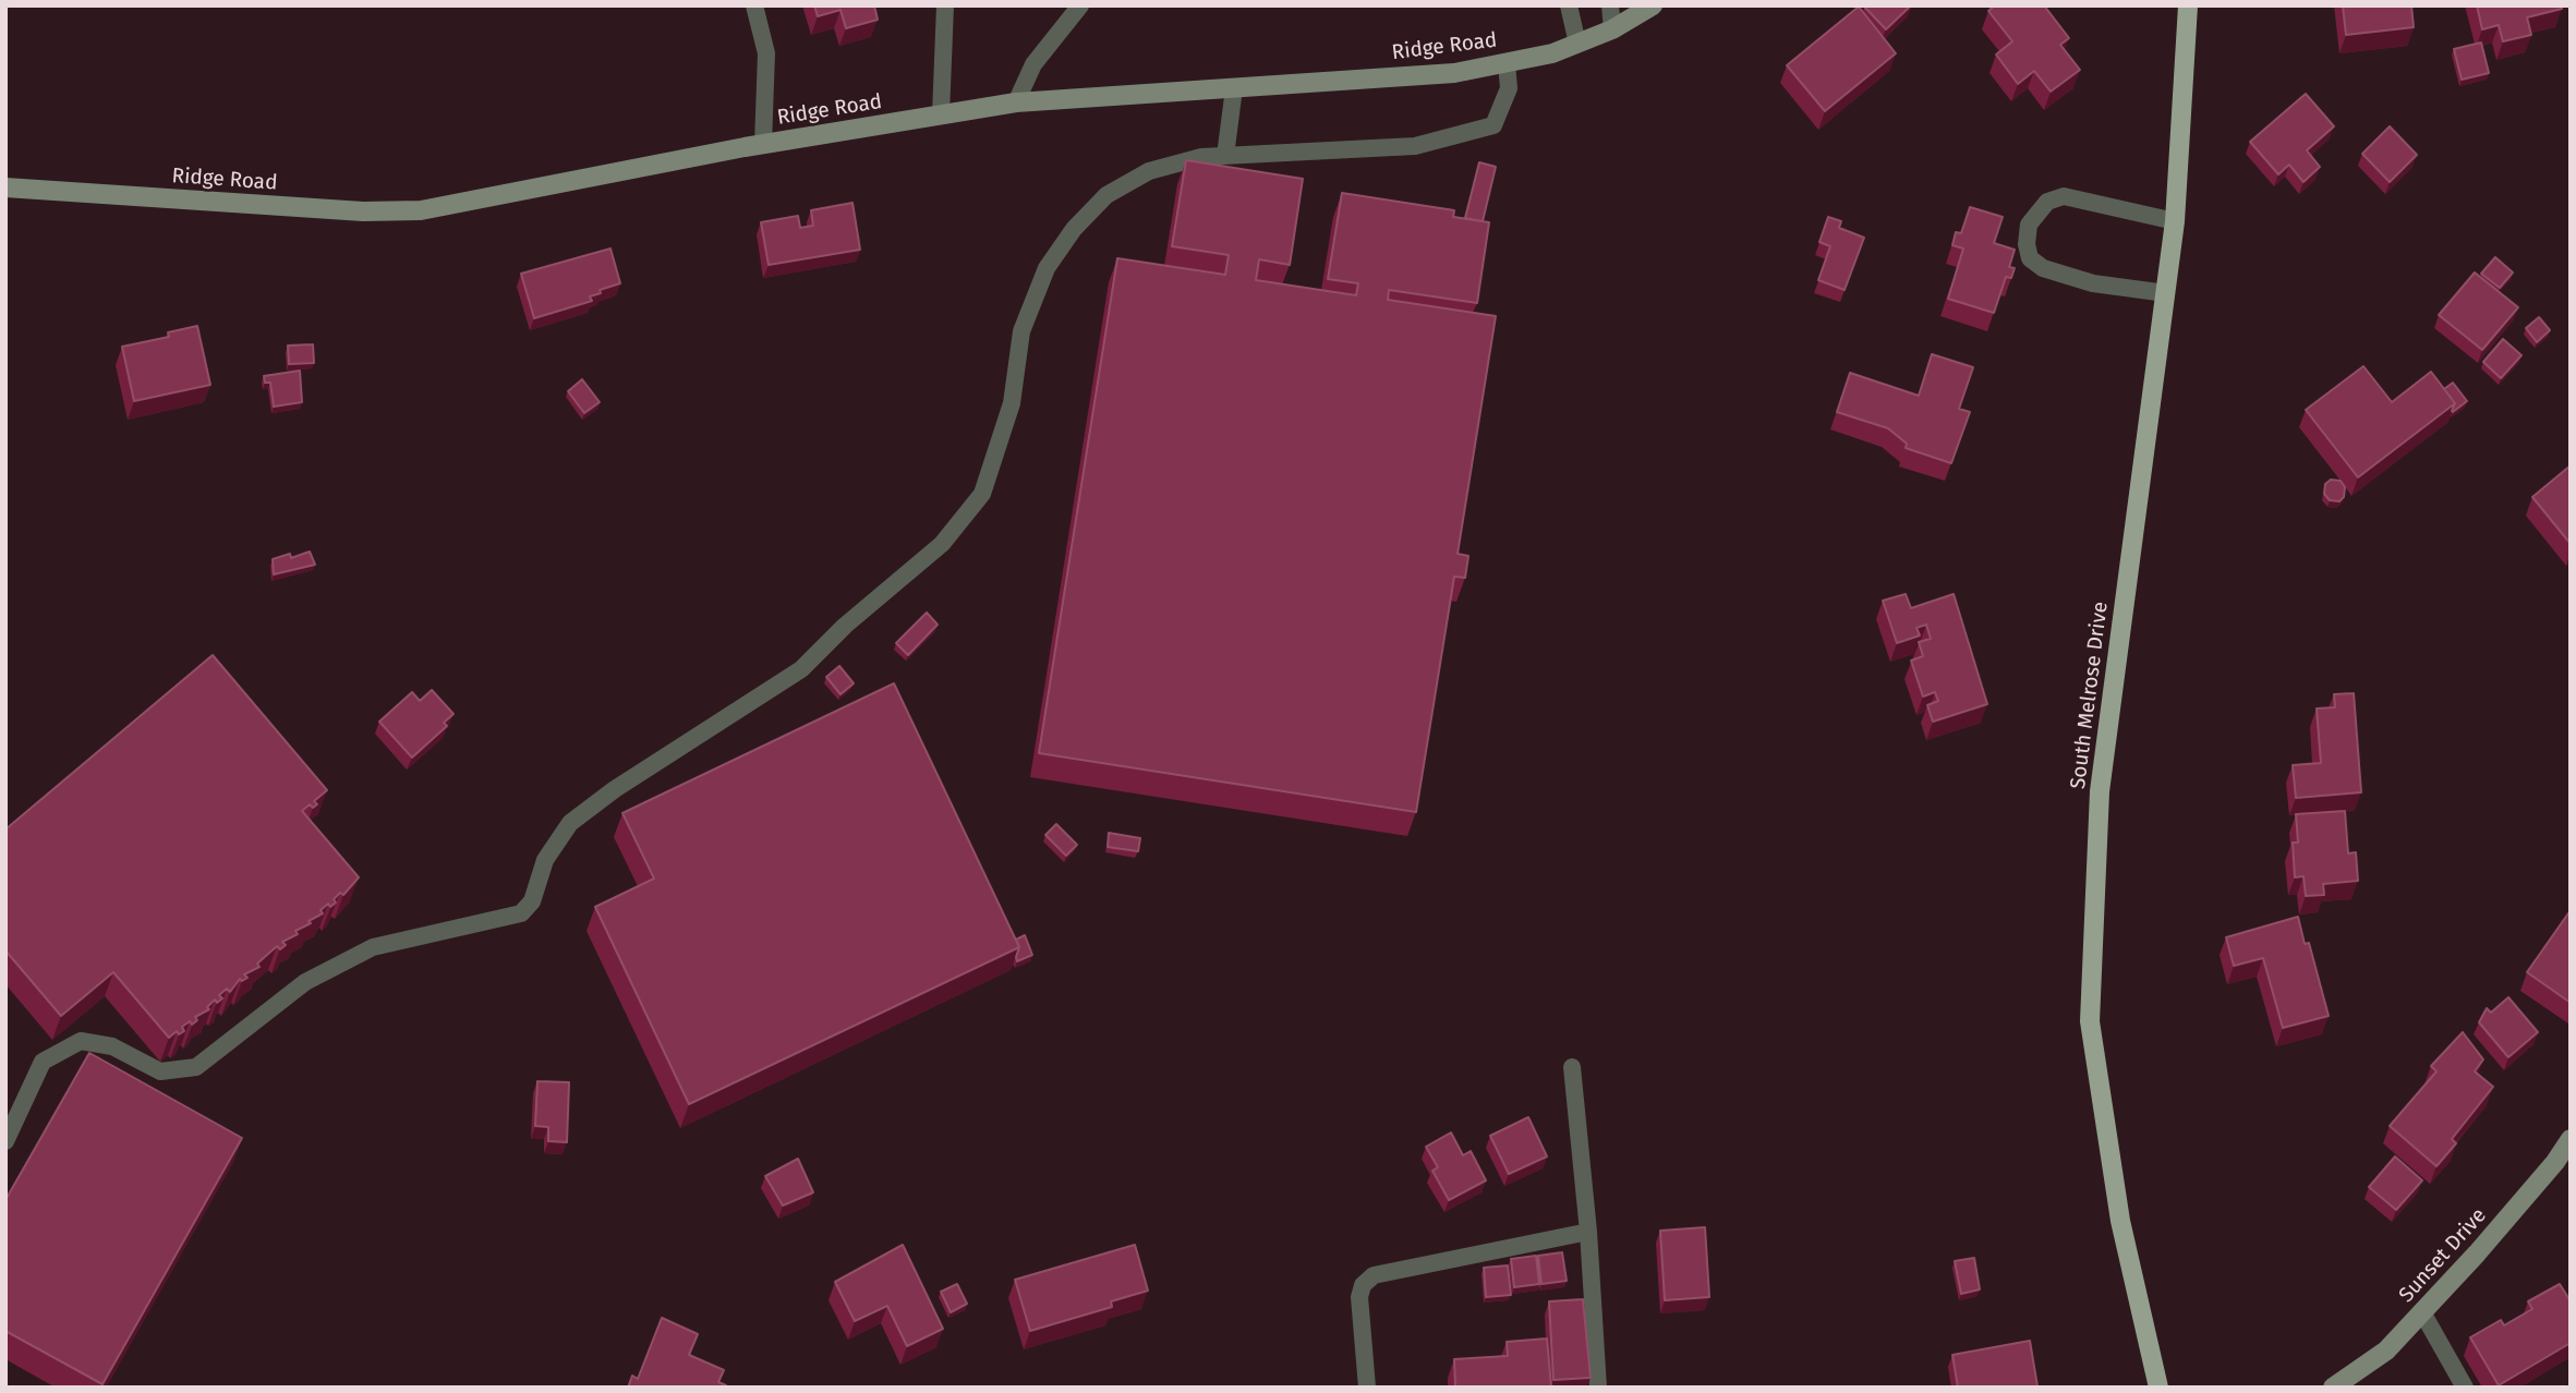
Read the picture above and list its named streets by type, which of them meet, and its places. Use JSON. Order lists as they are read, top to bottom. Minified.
{"streets":{"main road":["South Melrose Drive"],"street":["Ridge Road","Sunset Drive"]}}
